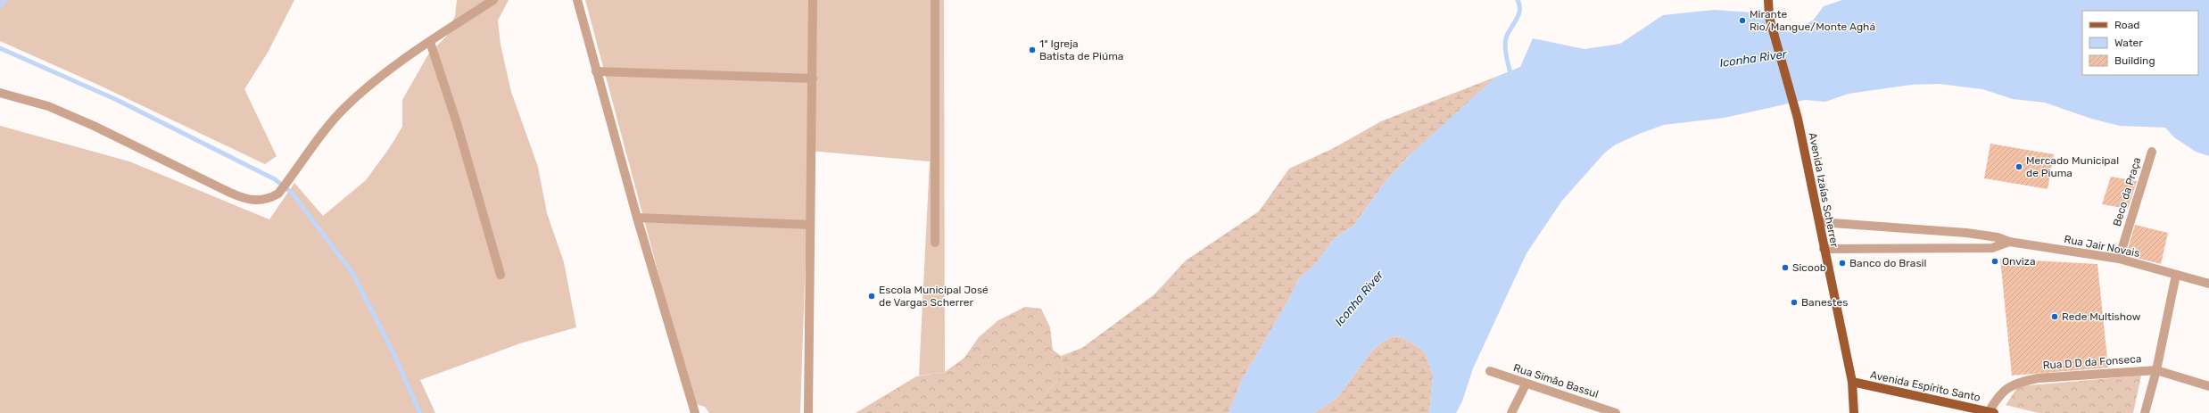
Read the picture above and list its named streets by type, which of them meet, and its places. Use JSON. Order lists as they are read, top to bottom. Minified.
{"streets":{"main road":["Avenida Izaías Scherrer","Avenida Espírito Santo"],"street":["Beco da Praça","Rua Jair Novais","Rua D D da Fonseca","Rua Simão Bassul"]},"crossings":[["Avenida Izaías Scherrer","Rua Jair Novais"],["Avenida Izaías Scherrer","Avenida Espírito Santo"],["Beco da Praça","Rua Jair Novais"],["Rua D D da Fonseca","Avenida Espírito Santo"]],"water":["Iconha River"],"places":["Mirante Rio/Mangue/Monte Aghá","1ª Igreja Batista de Piúma","Mercado Municipal de Piuma","Onviza","Banco do Brasil","Sicoob","Escola Municipal José de Vargas Scherrer","Banestes","Rede Multishow"],"legend":["Road","Water","Building"]}
